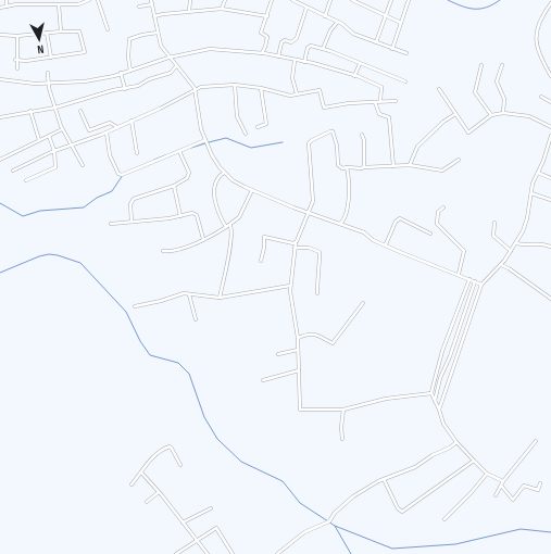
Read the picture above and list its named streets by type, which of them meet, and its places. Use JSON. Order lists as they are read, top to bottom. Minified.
{"north":"bottom"}
